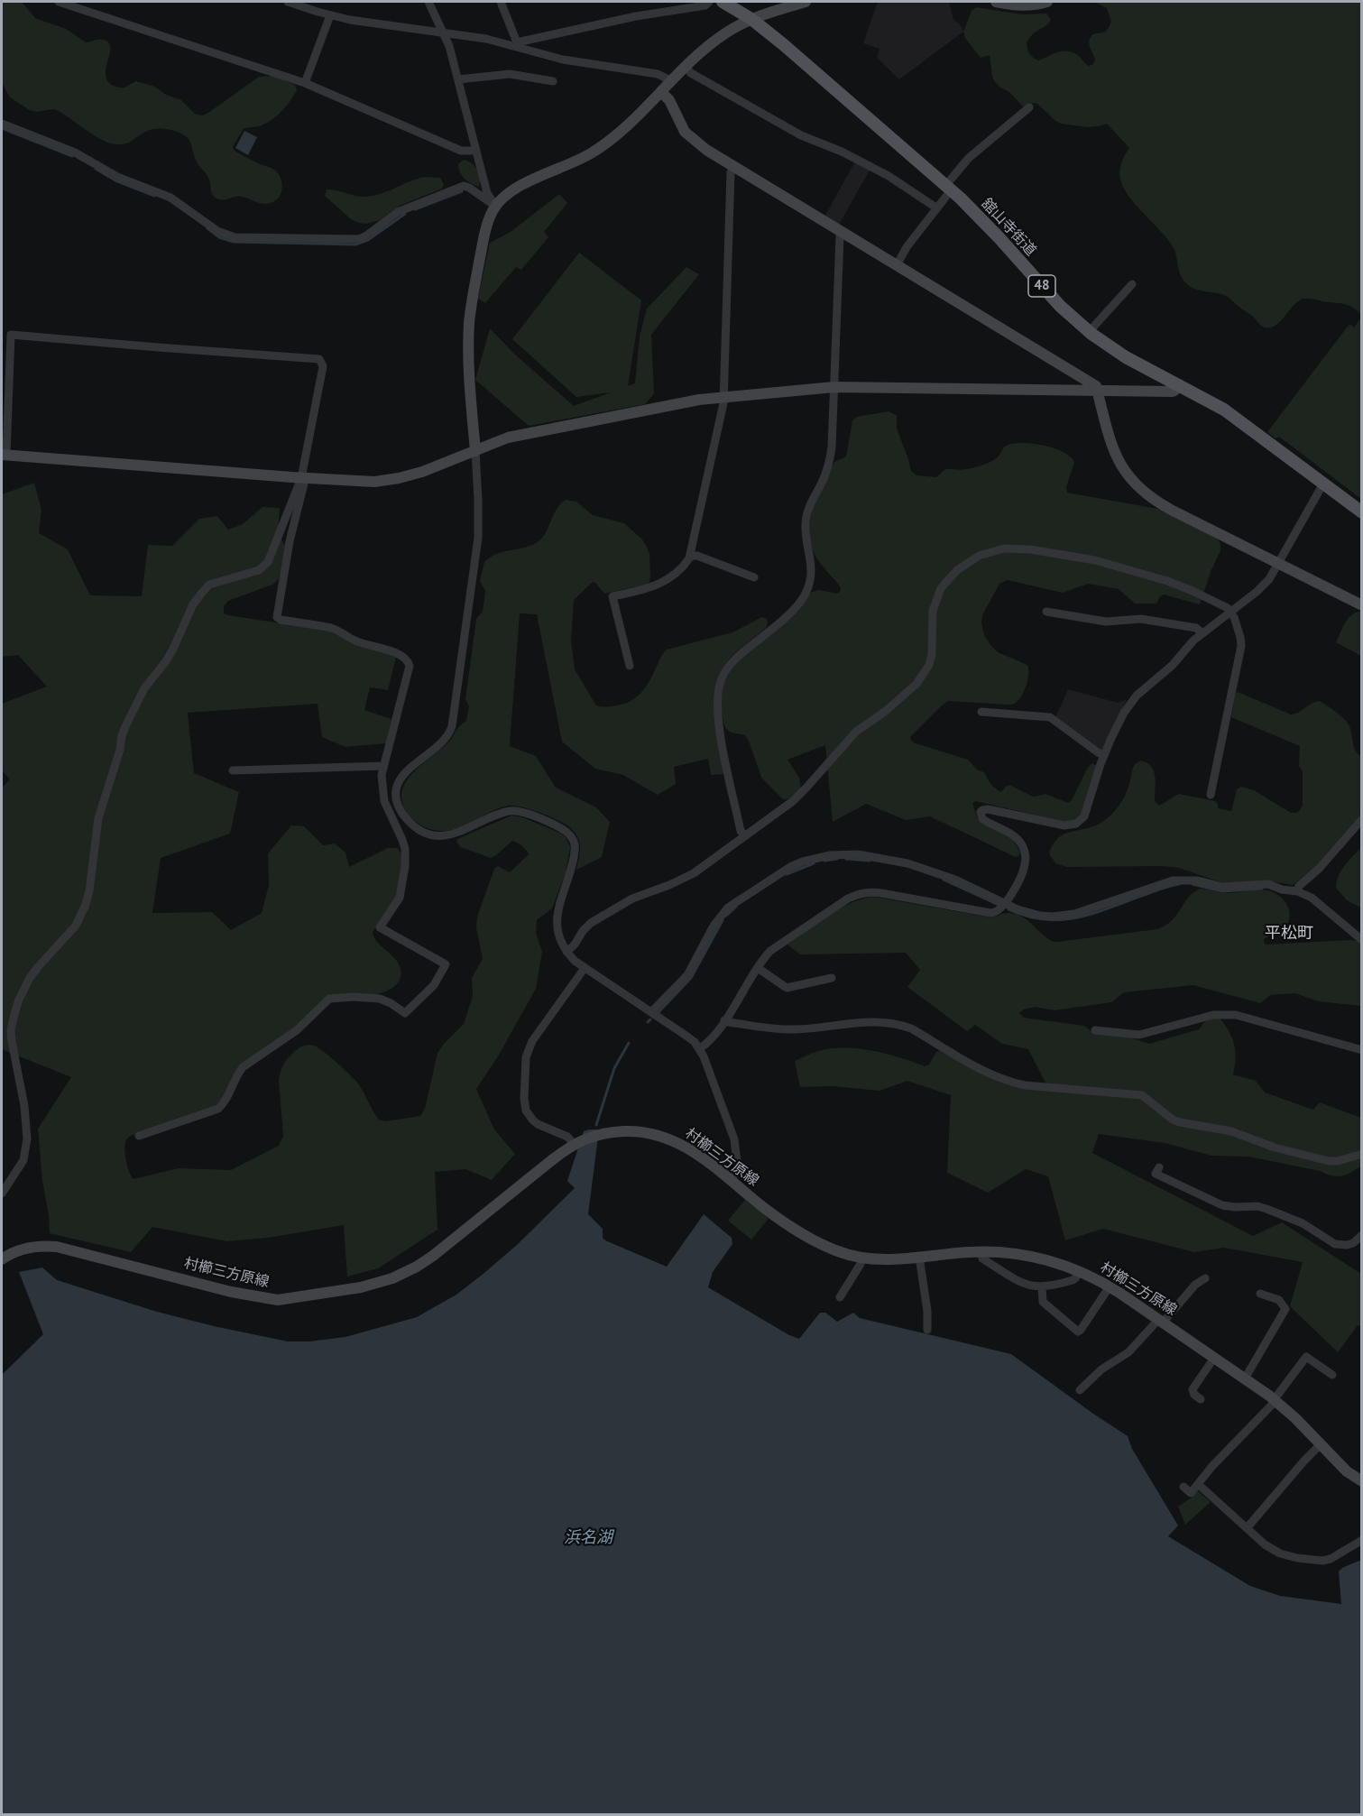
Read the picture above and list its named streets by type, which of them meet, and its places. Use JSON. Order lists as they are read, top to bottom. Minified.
{"streets":{"main road":["舘山寺街道","48"],"street":["村櫛三方原線"]},"districts":["平松町"],"water":["浜名湖"]}
